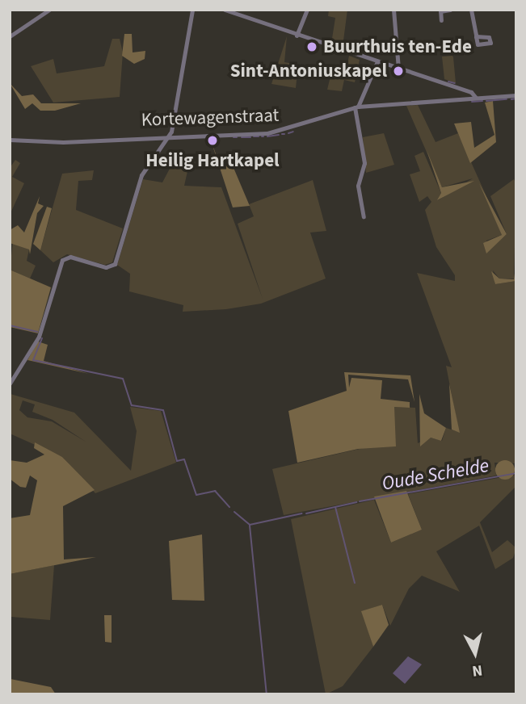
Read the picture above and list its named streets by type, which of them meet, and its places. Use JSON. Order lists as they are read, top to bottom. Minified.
{"streets":{"street":["Kortewagenstraat"]},"water":["Oude Schelde"],"places":["Buurthuis ten-Ede","Sint-Antoniuskapel","Heilig Hartkapel"],"north":"bottom"}
